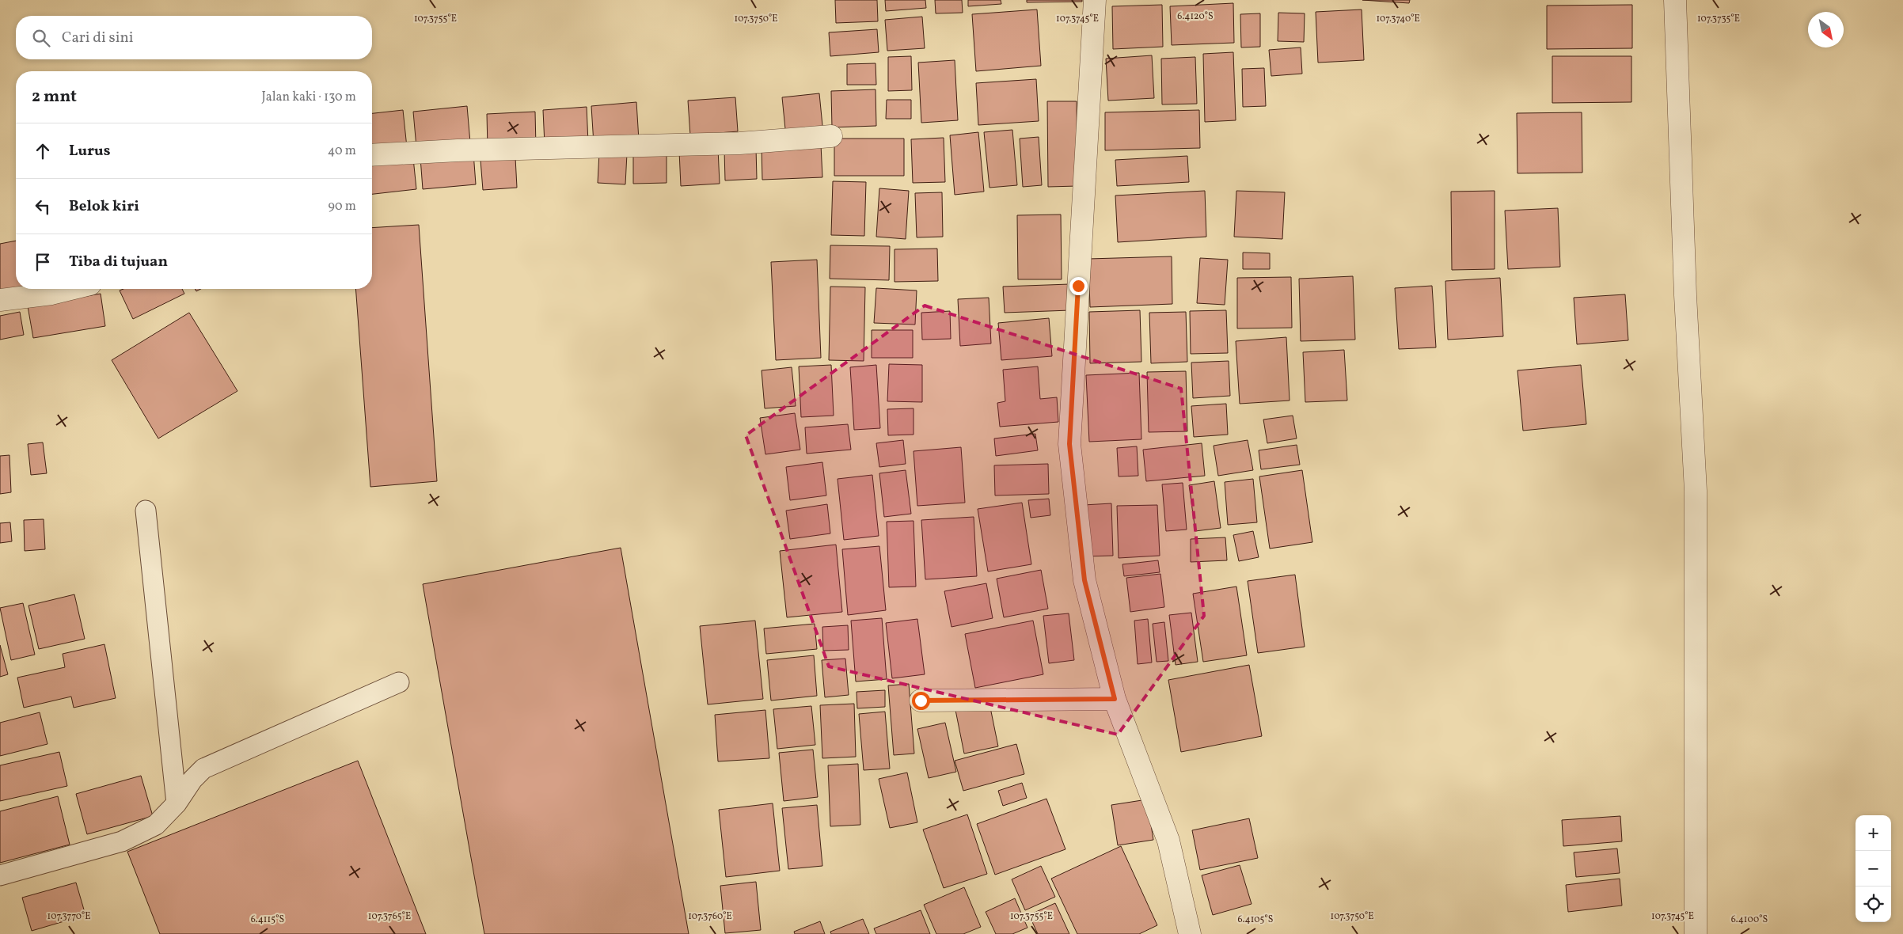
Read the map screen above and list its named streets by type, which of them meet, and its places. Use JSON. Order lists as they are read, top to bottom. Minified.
{"north":"bottom right","page":{"search":"Cari di sini","heading":["2 mnt","Jalan kaki · 130 m"],"list":[["Lurus","40 m"],["Belok kiri","90 m"],"Tiba di tujuan"],"map_buttons":["+","−"]},"coordinates":["6.4120°S","107.3755°E","107.3750°E","107.3745°E","107.3740°E","107.3735°E","107.3770°E","107.3765°E","107.3760°E","6.4115°S","6.4105°S","6.4100°S"]}
